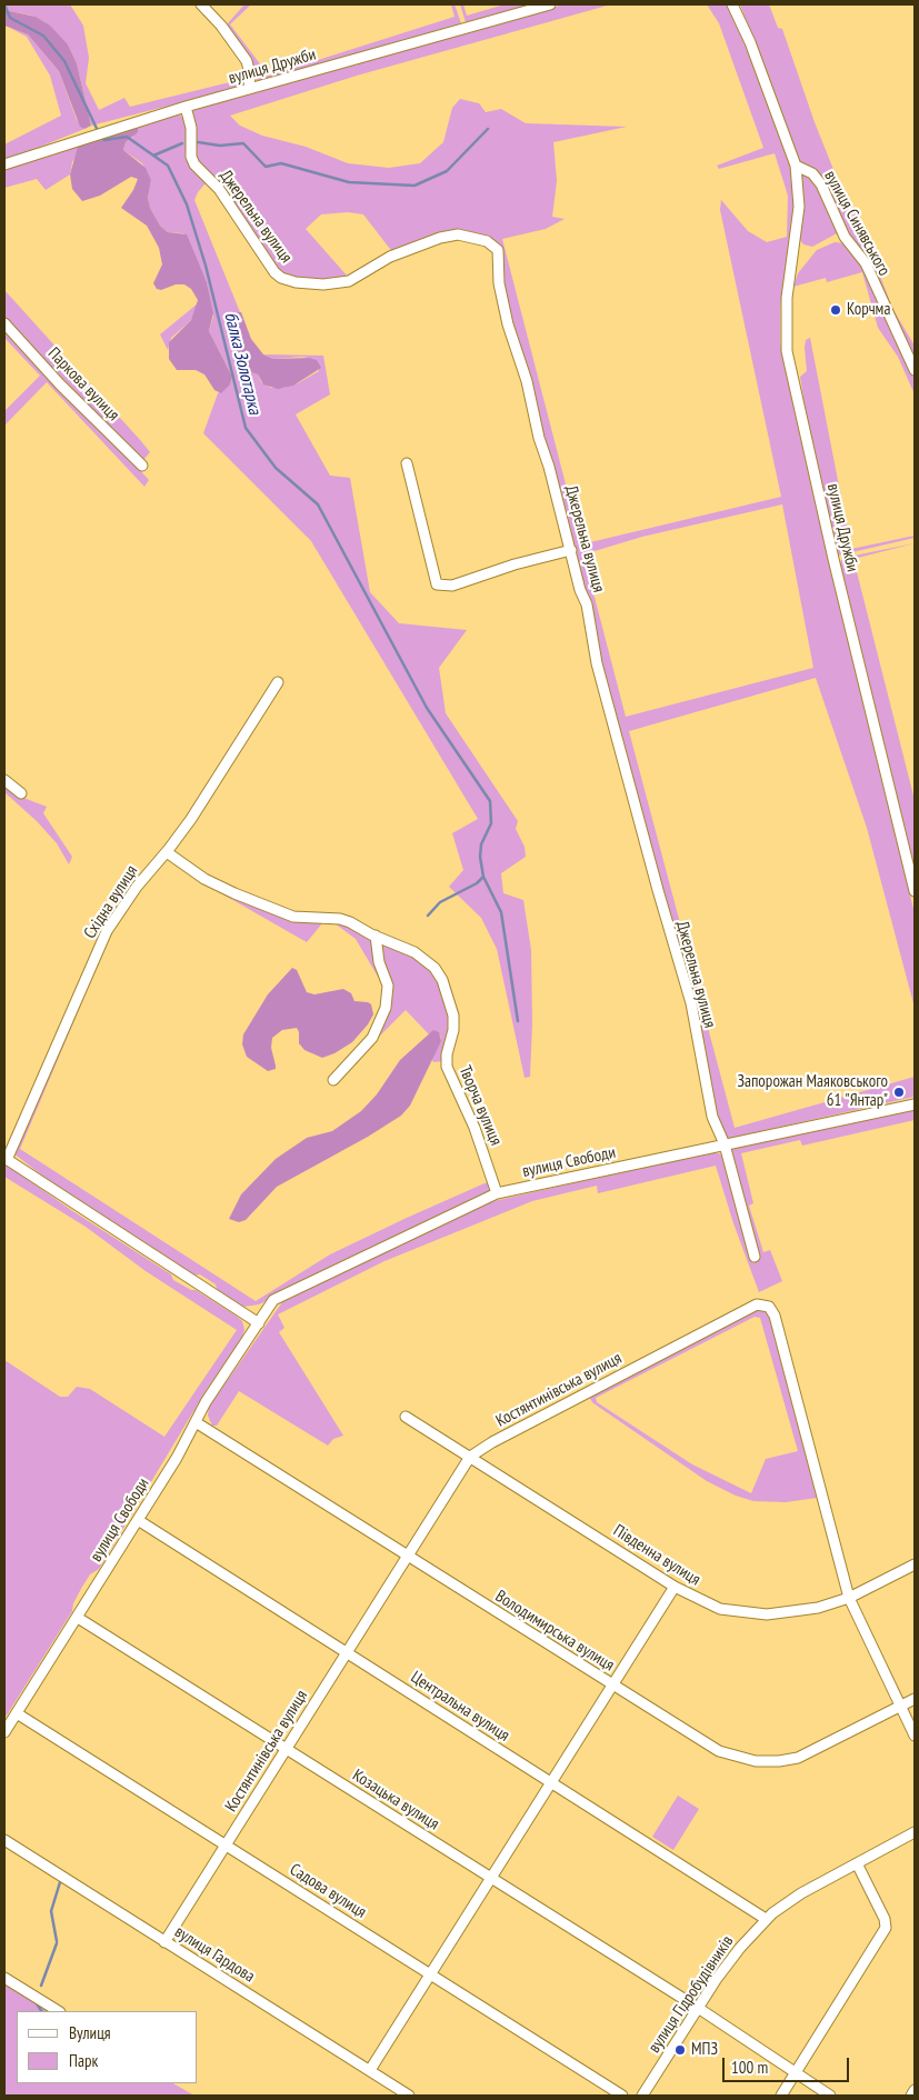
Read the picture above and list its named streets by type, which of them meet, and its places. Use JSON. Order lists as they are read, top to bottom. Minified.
{"streets":{"street":["вулиця Дружби","Джерельна вулиця","вулиця Синявського","Паркова вулиця","Східна вулиця","Творча вулиця","вулиця Свободи","Костянтинівська вулиця","Південна вулиця","Володимирська вулиця","Центральна вулиця","Козацька вулиця","Садова вулиця","вулиця Гардова","вулиця Гідробудівників"]},"crossings":[["вулиця Дружби","Джерельна вулиця"],["вулиця Дружби","вулиця Синявського"],["Джерельна вулиця","вулиця Свободи"],["Східна вулиця","Творча вулиця"],["Творча вулиця","вулиця Свободи"],["вулиця Свободи","Володимирська вулиця"],["вулиця Свободи","Центральна вулиця"],["вулиця Свободи","Козацька вулиця"],["вулиця Свободи","Садова вулиця"],["Костянтинівська вулиця","Південна вулиця"],["Костянтинівська вулиця","Володимирська вулиця"],["Костянтинівська вулиця","Центральна вулиця"],["Костянтинівська вулиця","Козацька вулиця"],["Костянтинівська вулиця","Садова вулиця"],["Костянтинівська вулиця","вулиця Гардова"],["Центральна вулиця","вулиця Гідробудівників"],["Козацька вулиця","вулиця Гідробудівників"]],"water":["балка Золотарка"],"places":["Корчма","Запорожан Маяковського 61 \"Янтар\"","МПЗ"],"legend":["Вулиця","Парк"],"scale_bar":"100 m"}
